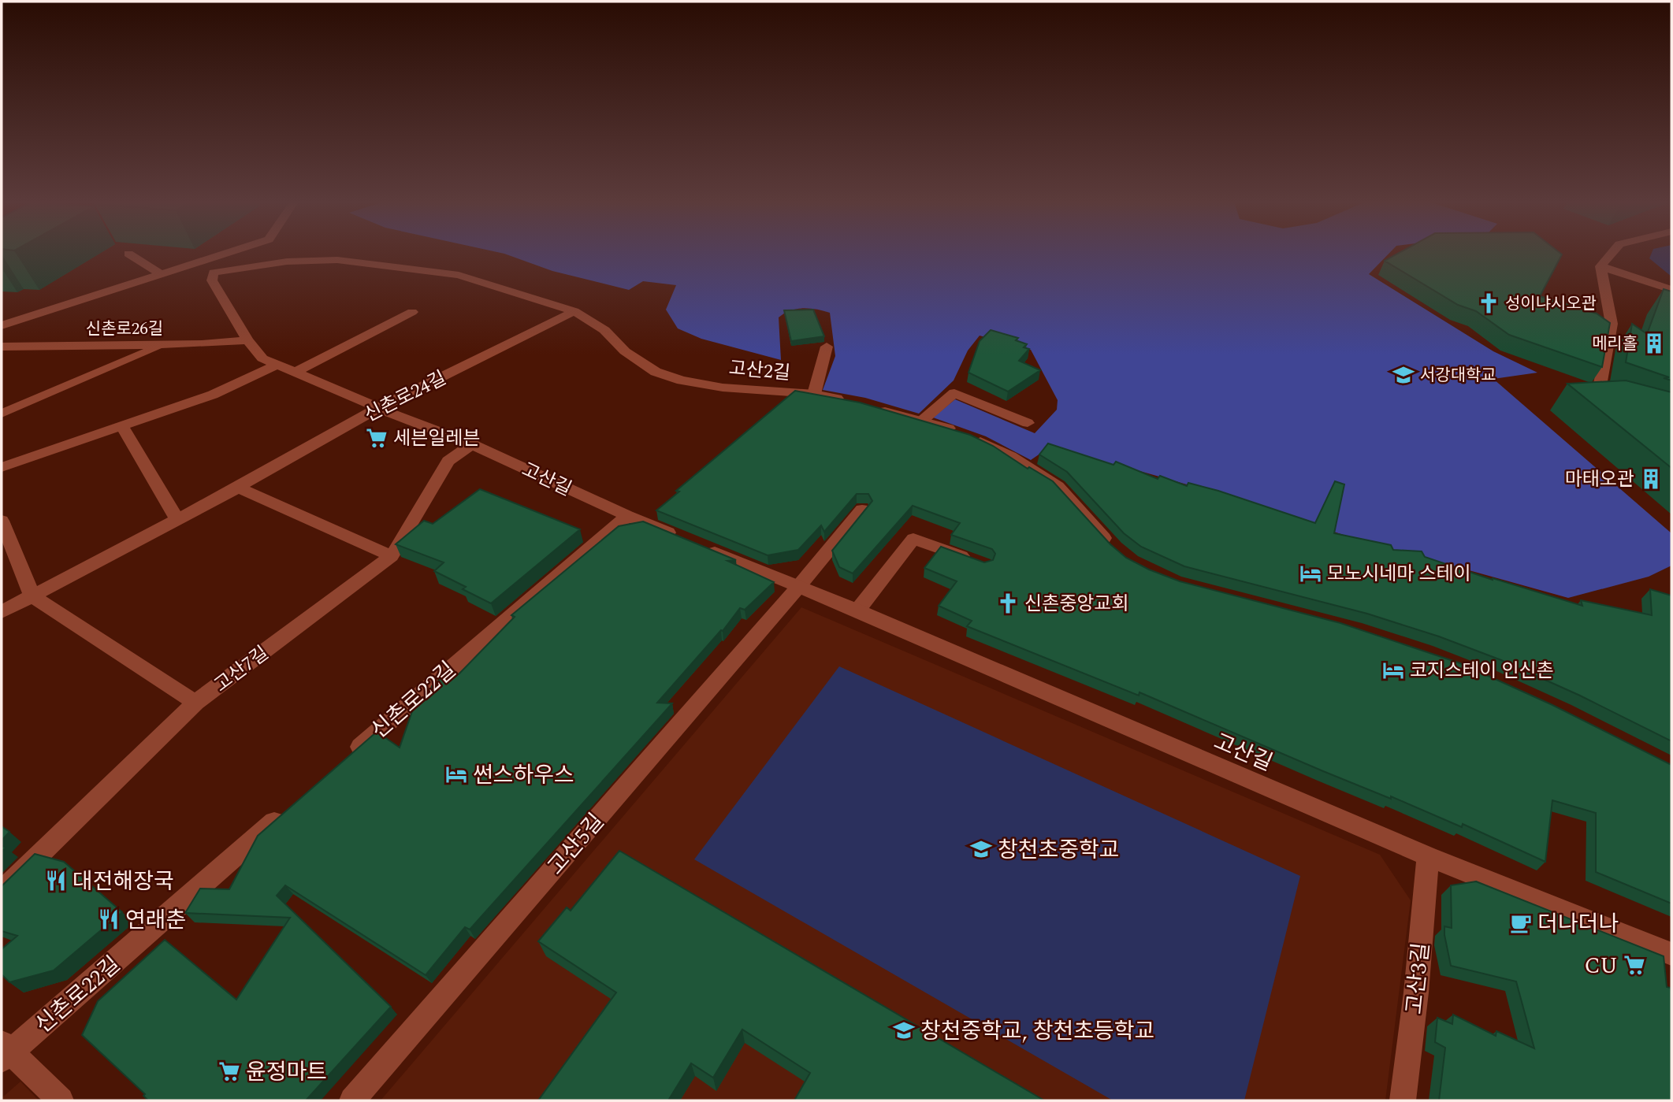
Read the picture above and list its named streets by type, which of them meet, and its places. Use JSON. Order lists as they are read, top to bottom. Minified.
{"streets":{"street":["신촌로26길","고산2길","신촌로24길","고산길","고산7길","신촌로22길","고산5길","고산3길"]},"crossings":[["신촌로26길","고산길"],["고산2길","신촌로24길"],["고산2길","고산길"],["신촌로24길","고산길"],["고산길","고산7길"],["고산길","신촌로22길"],["고산길","고산5길"],["고산길","고산3길"]],"places":{"church":["성이냐시오관","신촌중앙교회"],"building":["메리홀","마태오관"],"school or university":["서강대학교","창천초중학교","창천중학교, 창천초등학교"],"supermarket":["세븐일레븐","CU","윤정마트"],"hotel":["모노시네마 스테이","코지스테이 인신촌","썬스하우스"],"restaurant":["대전해장국","연래춘"],"cafe":["더나더나"]}}
